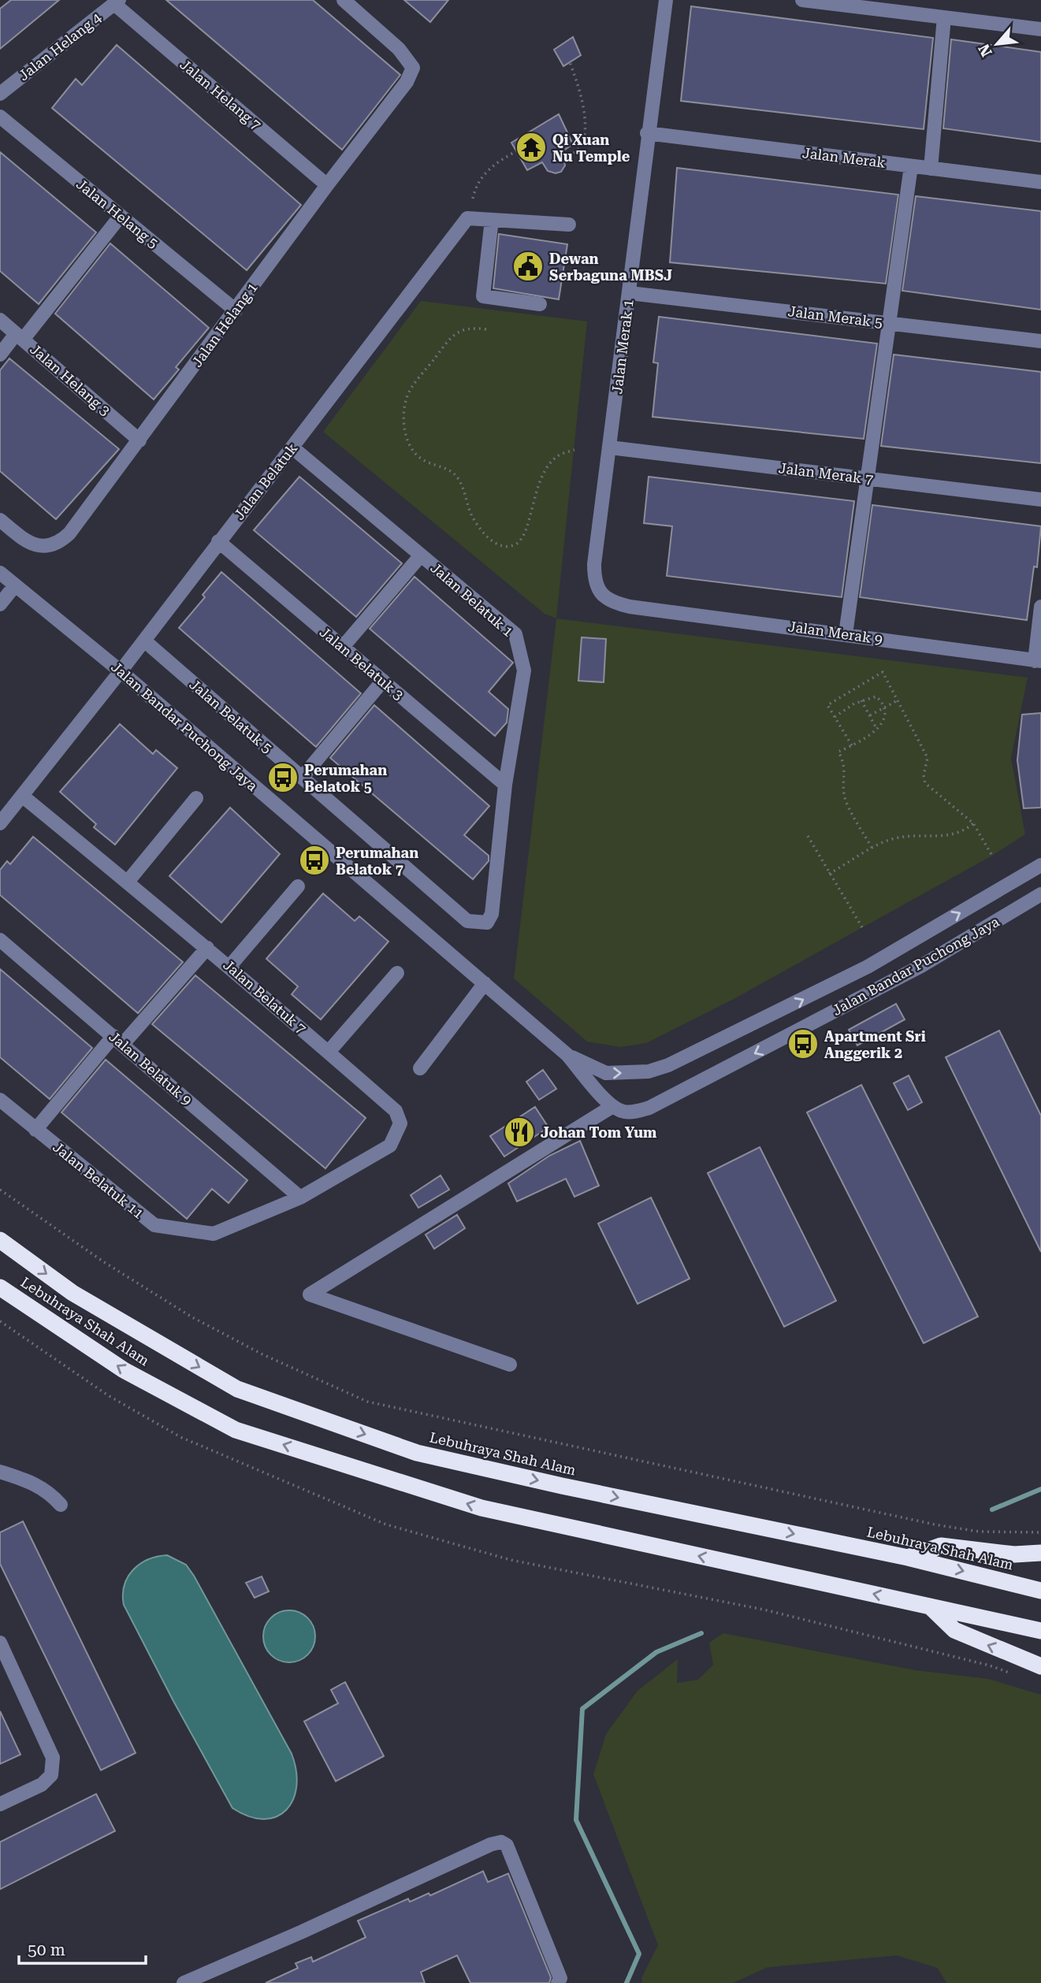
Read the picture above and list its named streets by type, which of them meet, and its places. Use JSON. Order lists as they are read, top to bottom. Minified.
{"streets":{"highway":["Lebuhraya Shah Alam"],"street":["Jalan Helang 4","Jalan Helang 7","Jalan Merak","Jalan Helang 5","Jalan Merak 5","Jalan Helang 1","Jalan Merak 1","Jalan Helang 3","Jalan Merak 7","Jalan Belatuk","Jalan Belatuk 1","Jalan Merak 9","Jalan Belatuk 3","Jalan Belatuk 5","Jalan Bandar Puchong Jaya","Jalan Belatuk 7","Jalan Belatuk 9","Jalan Belatuk 11"]},"crossings":[["Jalan Helang 4","Jalan Helang 7"],["Jalan Helang 7","Jalan Helang 1"],["Jalan Merak","Jalan Merak 1"],["Jalan Helang 5","Jalan Helang 1"],["Jalan Merak 5","Jalan Merak 1"],["Jalan Helang 1","Jalan Helang 3"],["Jalan Merak 1","Jalan Merak 7"],["Jalan Merak 1","Jalan Merak 9"],["Jalan Belatuk","Jalan Belatuk 1"],["Jalan Belatuk","Jalan Belatuk 3"],["Jalan Belatuk","Jalan Belatuk 5"],["Jalan Belatuk","Jalan Bandar Puchong Jaya"],["Jalan Belatuk","Jalan Belatuk 7"],["Jalan Belatuk 1","Jalan Belatuk 3"],["Jalan Belatuk 1","Jalan Belatuk 5"],["Jalan Belatuk 7","Jalan Belatuk 9"],["Jalan Belatuk 7","Jalan Belatuk 11"],["Jalan Belatuk 9","Jalan Belatuk 11"]],"places":{"temple":["Qi Xuan Nu Temple"],"public building":["Dewan Serbaguna MBSJ"],"bus stop":["Perumahan Belatok 5","Perumahan Belatok 7","Apartment Sri Anggerik 2"],"restaurant":["Johan Tom Yum"]},"scale_bar":"50 m","north":"bottom left"}
